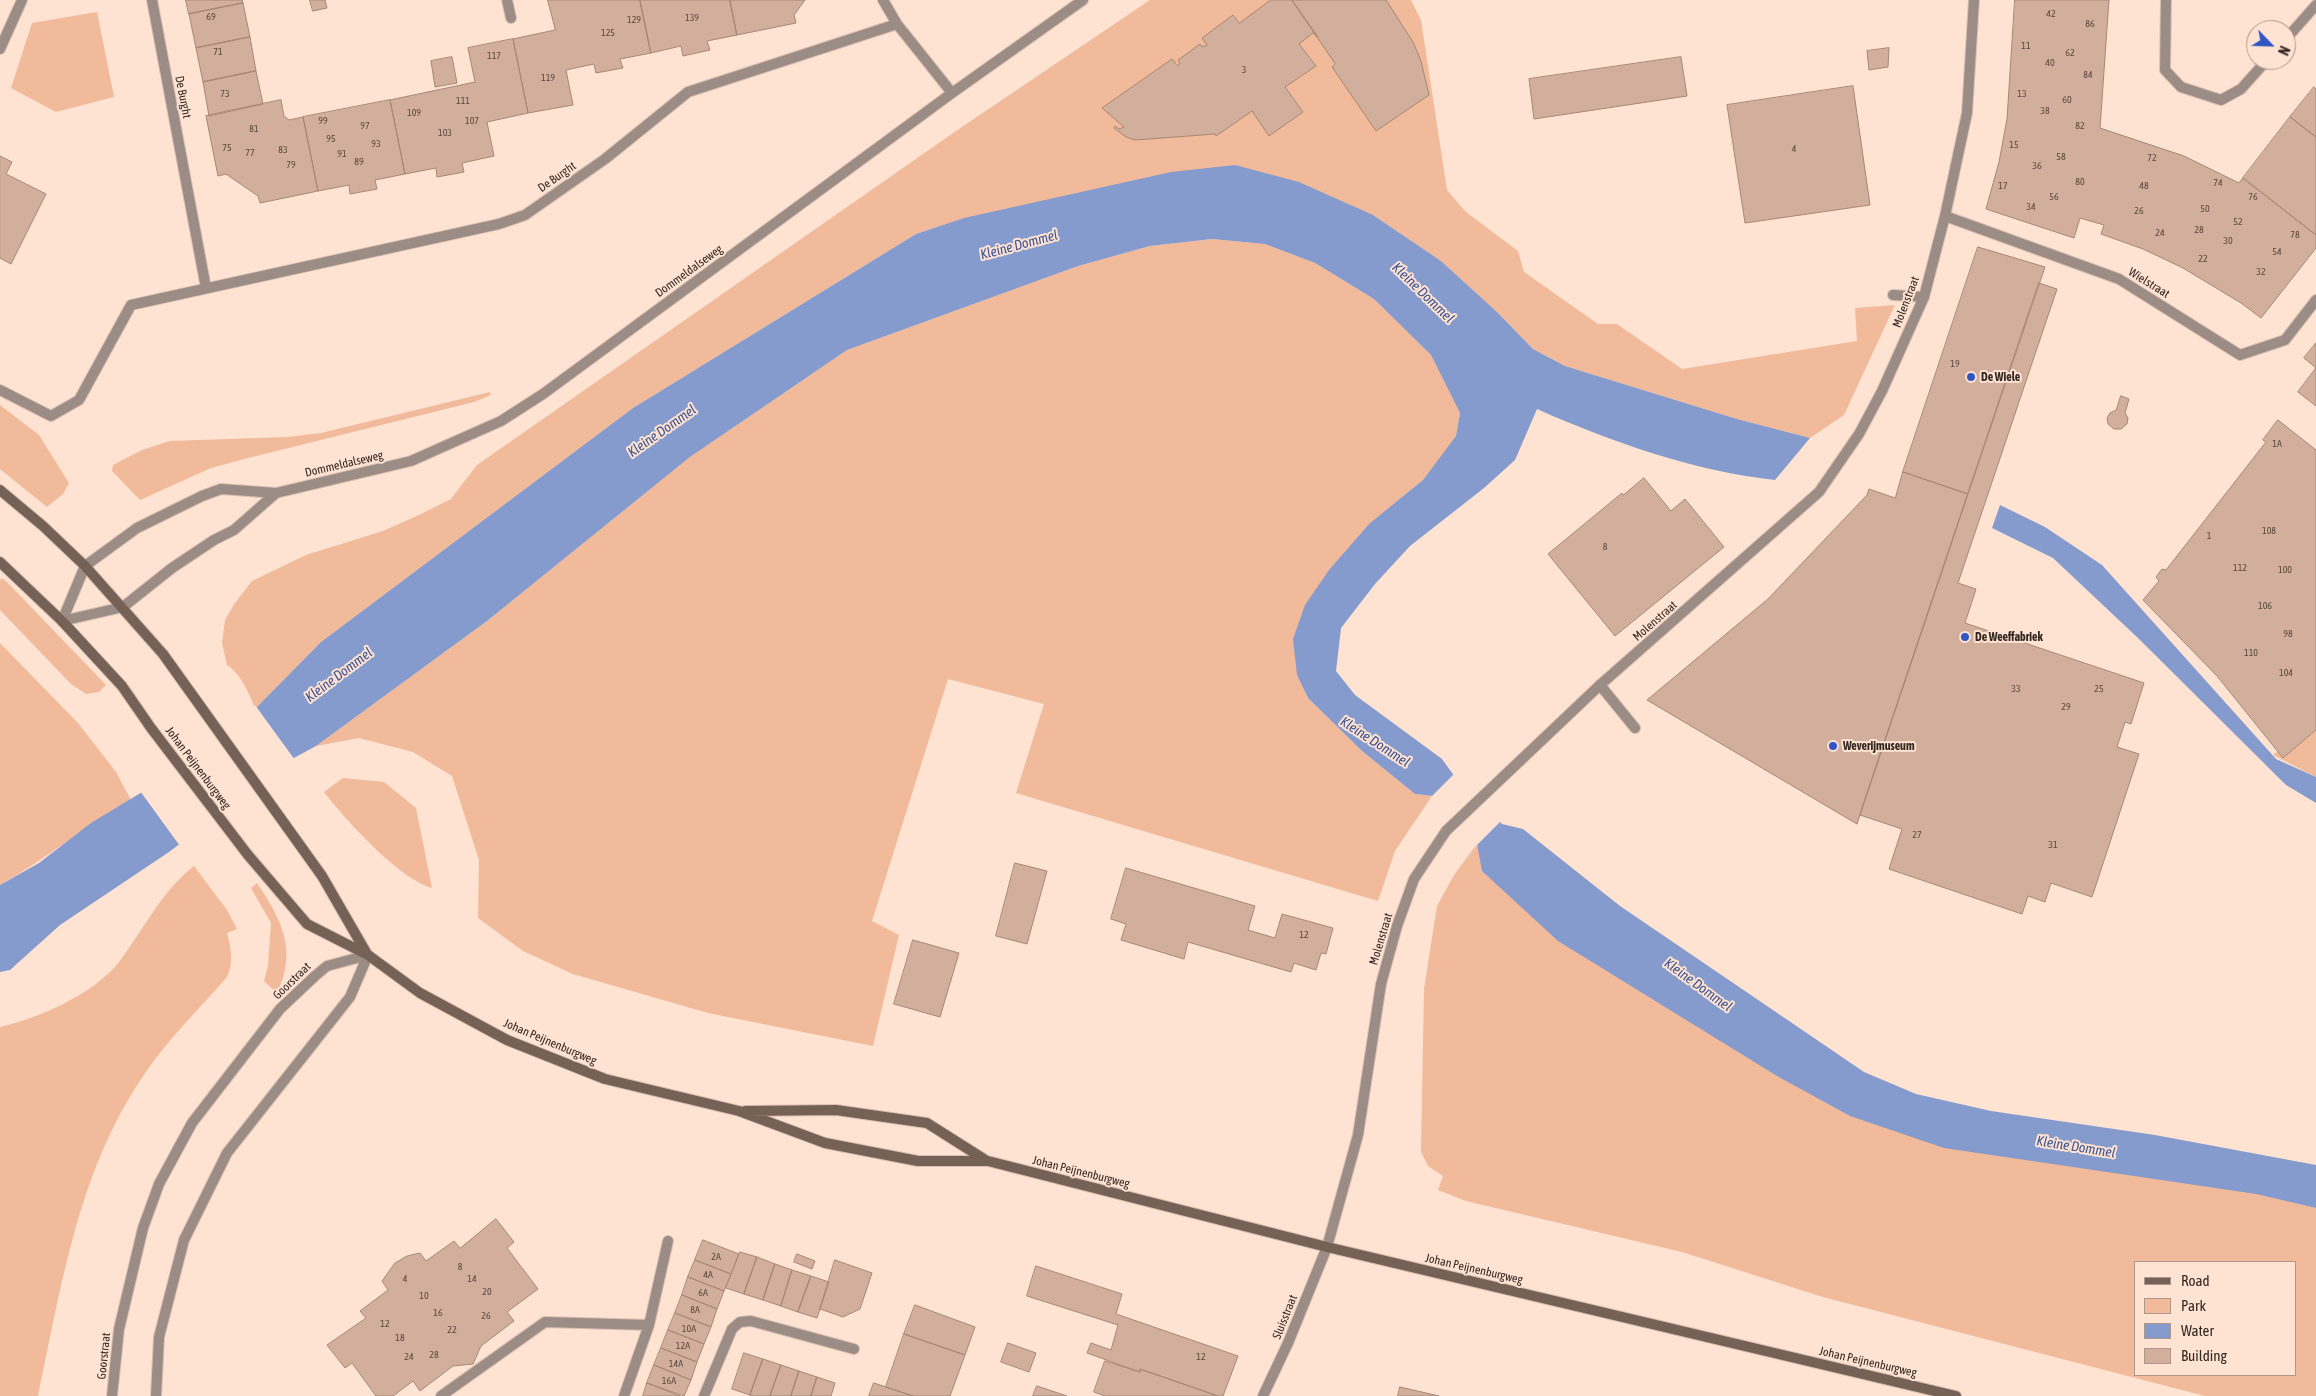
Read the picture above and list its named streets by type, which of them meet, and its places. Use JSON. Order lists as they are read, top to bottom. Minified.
{"streets":{"main road":["Johan Peijnenburgweg"],"street":["De Burght","Dommeldalseweg","Wielstraat","Molenstraat","Goorstraat","Sluisstraat"]},"crossings":[["Dommeldalseweg","Johan Peijnenburgweg"],["Wielstraat","Molenstraat"],["Molenstraat","Johan Peijnenburgweg"],["Molenstraat","Sluisstraat"],["Johan Peijnenburgweg","Goorstraat"],["Johan Peijnenburgweg","Sluisstraat"]],"water":["Kleine Dommel"],"places":["De Wiele","De Weeffabriek","Weverijmuseum"],"house_numbers":["42","69","139","129","86","125","11","71","62","117","40","3","84","119","73","13","60","111","38","109","99","107","97","82","81","103","95","93","15","75","4","83","77","91","58","72","89","79","36","80","74","17","48","56","76","34","50","26","52","28","24","78","30","54","22","32","19","1A","108","1","8","112","100","106","98","110","104","33","25","29","27","31","12","2A","8","4A","4","14","20","6A","10","8A","16","26","12","10A","22","18","12A","28","24","12","14A","16A"],"legend":["Road","Park","Water","Building"],"north":"bottom right"}
